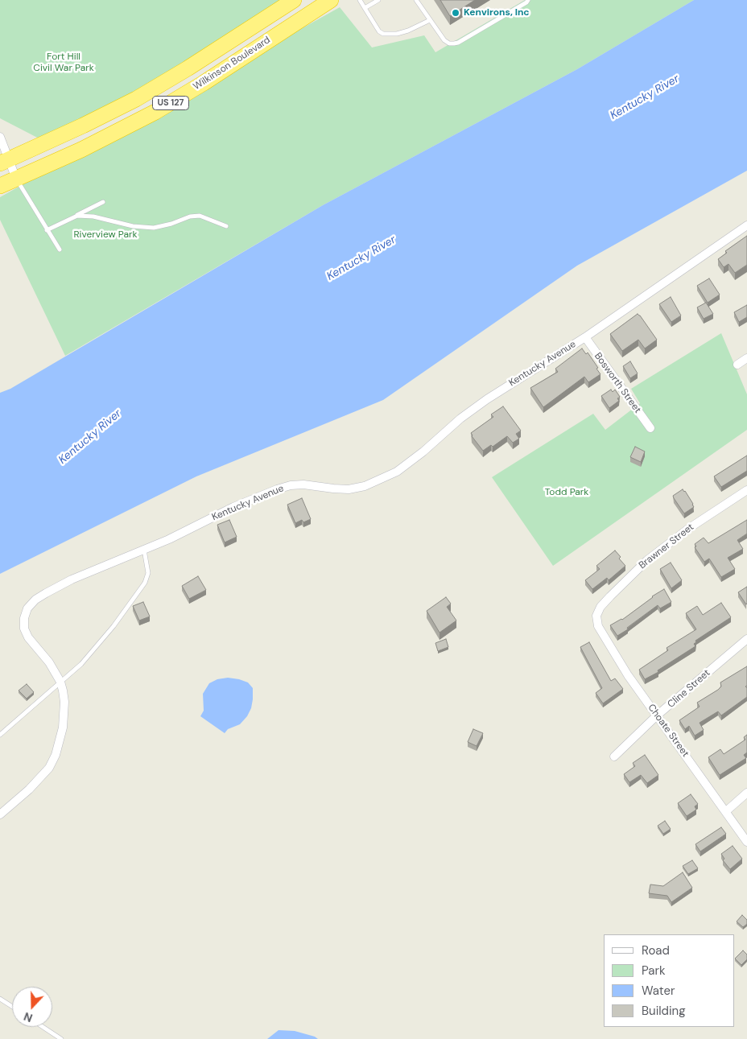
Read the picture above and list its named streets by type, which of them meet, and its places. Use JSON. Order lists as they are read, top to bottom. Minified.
{"streets":{"highway":["Wilkinson Boulevard","US 127"],"street":["Kentucky Avenue","Bosworth Street","Brawner Street","Cline Street","Choate Street"]},"crossings":[["Kentucky Avenue","Bosworth Street"],["Brawner Street","Choate Street"],["Cline Street","Choate Street"]],"water":["Kentucky River"],"parks":["Fort Hill Civil War Park","Riverview Park","Todd Park"],"places":["Kenvirons, Inc"],"legend":["Road","Park","Water","Building"],"north":"bottom"}
